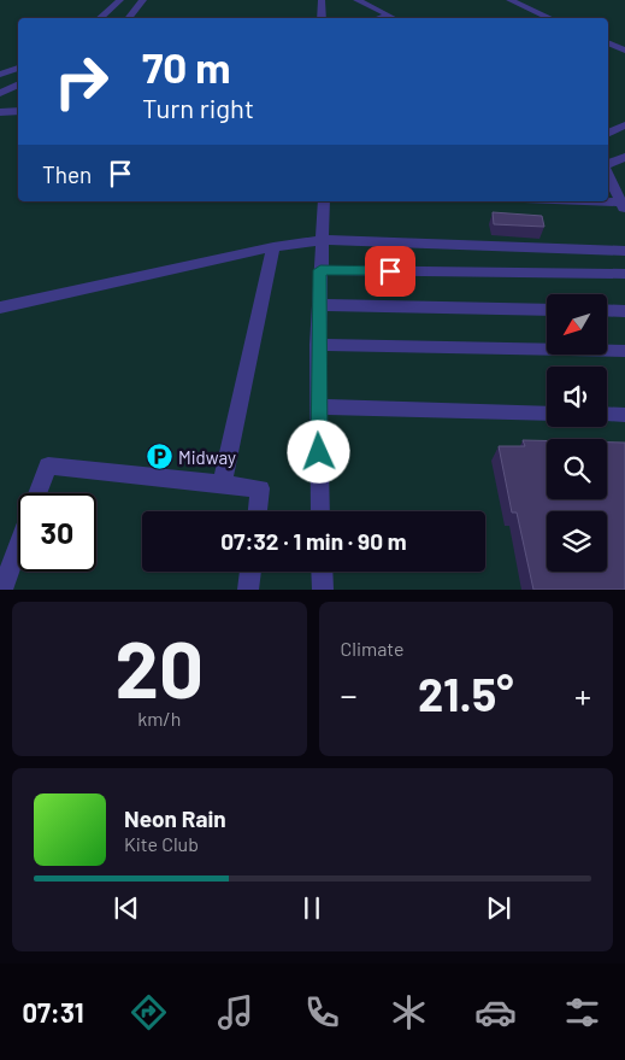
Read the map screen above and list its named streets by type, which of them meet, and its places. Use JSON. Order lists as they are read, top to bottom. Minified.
{"places":{"parking":["Midway"]},"north":"bottom left","page":{"turn":["70 m","Turn right"],"then":"Then","limit":"30","trip":"07:32 · 1 min · 90 m","tile":[["20","km/h"],"Climate"],"heat":["−","21.5°","+"],"song":["Neon Rain","Kite Club"],"tabs":"07:31"}}
